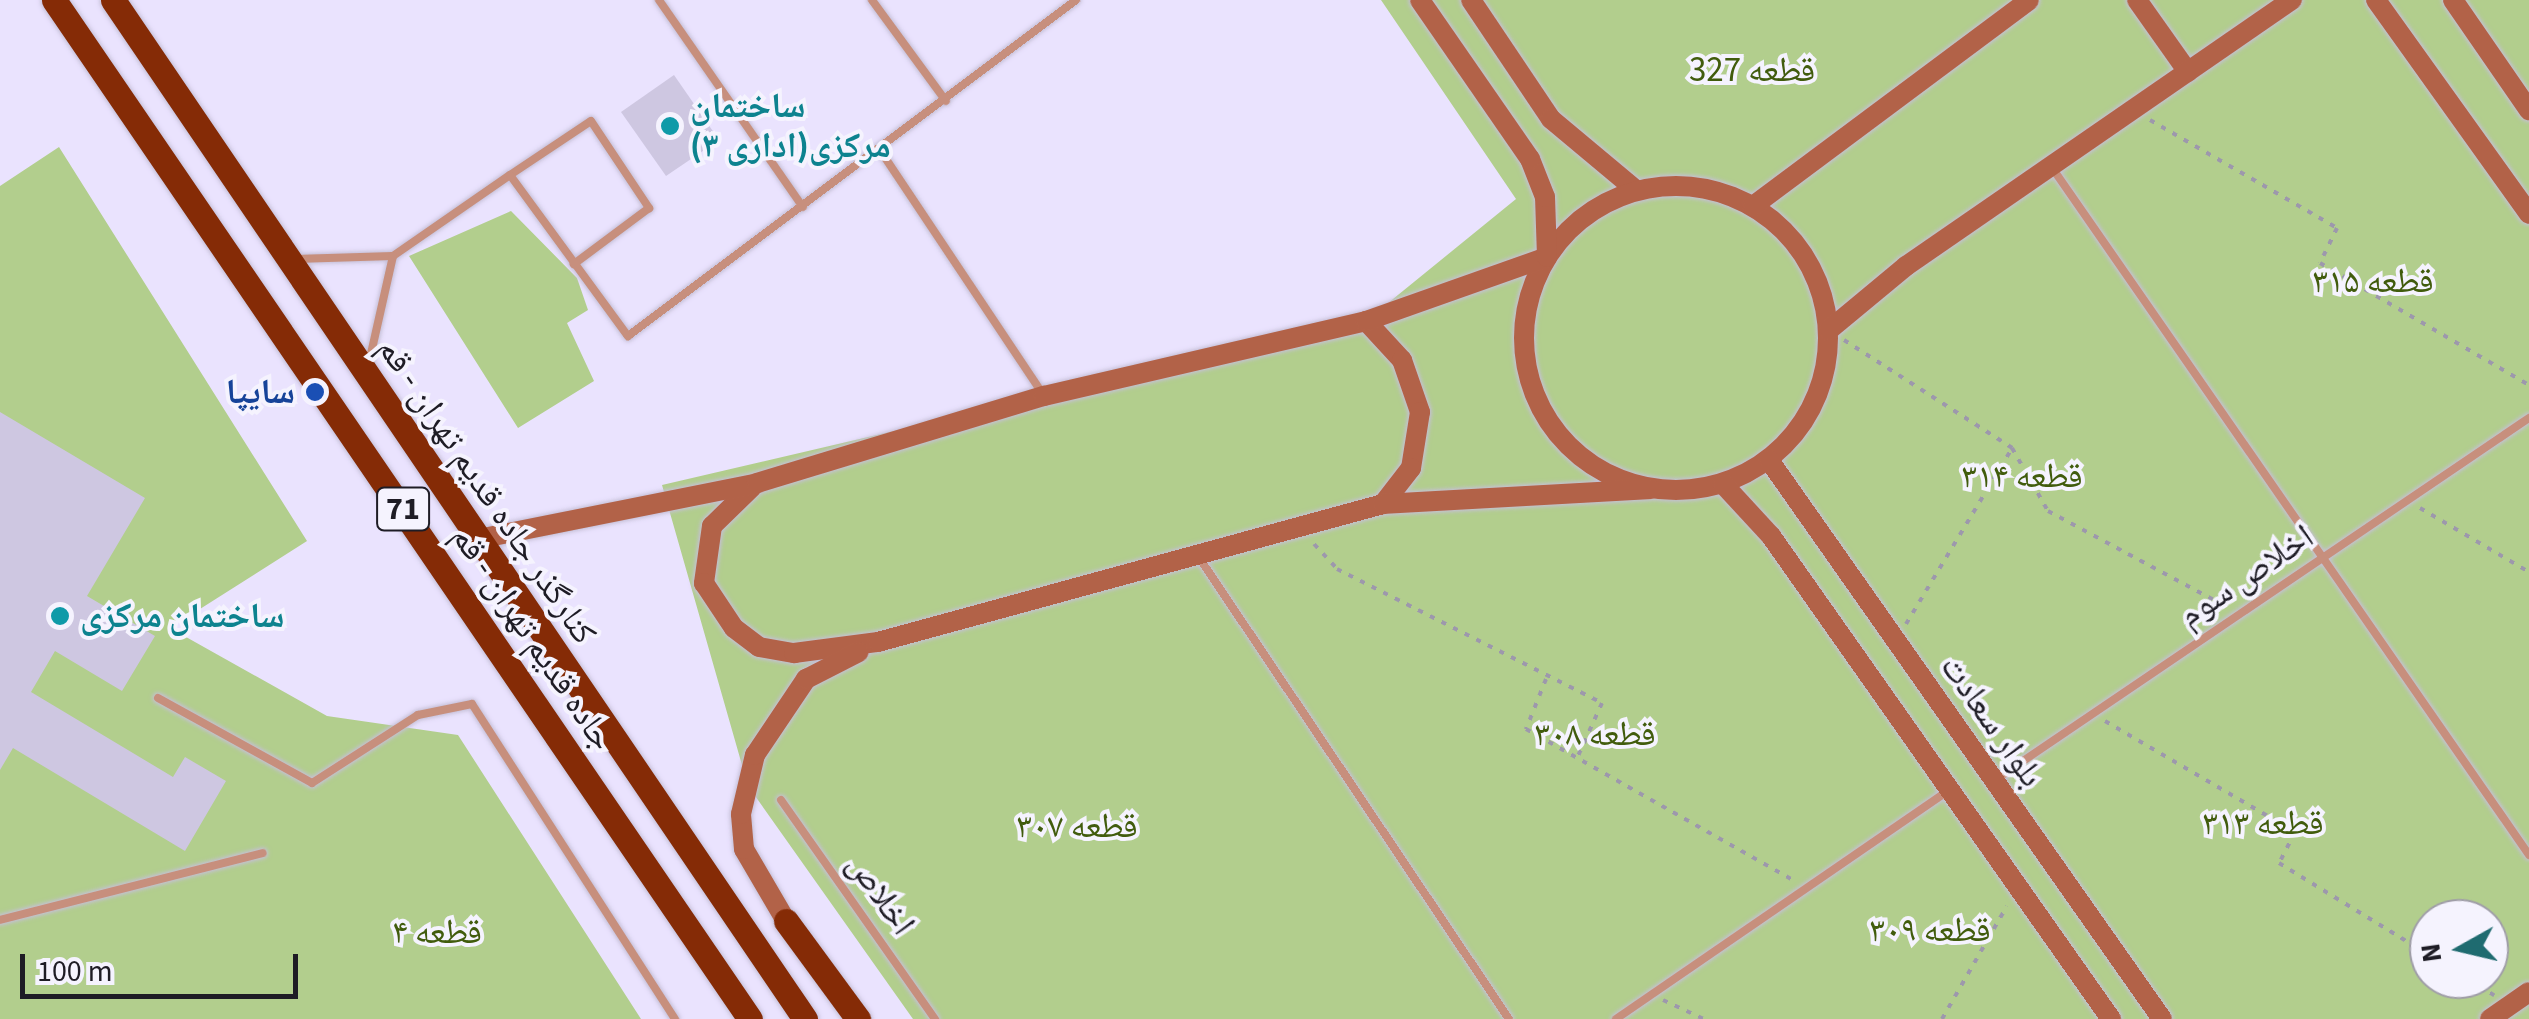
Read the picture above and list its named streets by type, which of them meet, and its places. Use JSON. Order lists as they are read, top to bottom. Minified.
{"streets":{"highway":["کنارگذر جاده قدیم تهران - قم","71","جاده قدیم تهران - قم"],"street":["بلوار سعادت"],"lane":["اخلاص سوم","اخلاص"]},"crossings":[["اخلاص سوم","بلوار سعادت"]],"parks":["قطعه 327","قطعه ۳۱۵","قطعه ۳۱۴","قطعه ۳۰۸","قطعه ۳۱۳","قطعه ۳۰۷","قطعه ۳۰۹","قطعه ۴"],"places":["ساختمان مرکزی(اداری ۳)","سایپا","ساختمان مرکزی"],"scale_bar":"100 m","north":"left"}
